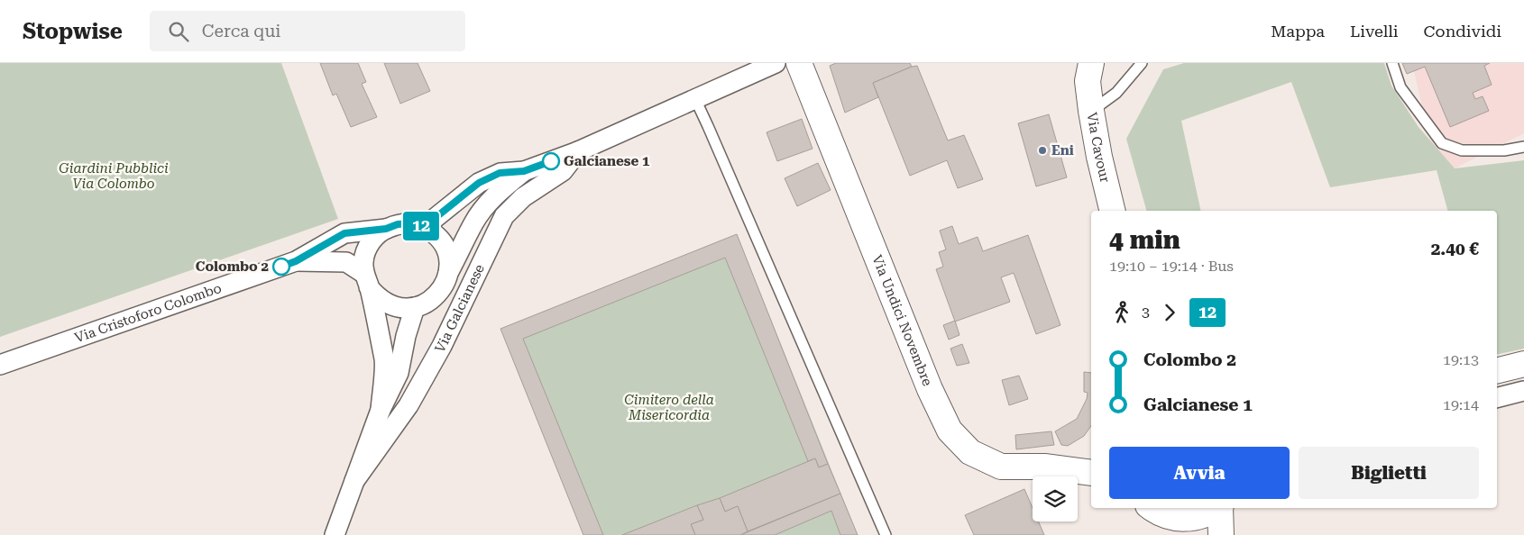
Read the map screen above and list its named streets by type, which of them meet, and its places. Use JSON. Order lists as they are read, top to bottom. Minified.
{"streets":{"street":["Via Cavour","Via Galcianese","Via Cristoforo Colombo","Via Undici Novembre"]},"crossings":[["Via Galcianese","Via Cristoforo Colombo"]],"parks":["Giardini Pubblici Via Colombo","Cimitero della Misericordia"],"places":["Eni","Galcianese 1","Colombo 2"],"lines":["bus line 12"],"page":{"header":"Stopwise","search":"Cerca qui","nav":["Mappa","Livelli","Condividi"],"on_map":"12","heading":["4 min","19:10 – 19:14 · Bus","2.40 €"],"legs":["3","12"],"list":[{"name":"Colombo 2","value":"19:13"},{"name":"Galcianese 1","value":"19:14"}],"buttons":["Avvia","Biglietti"]}}
